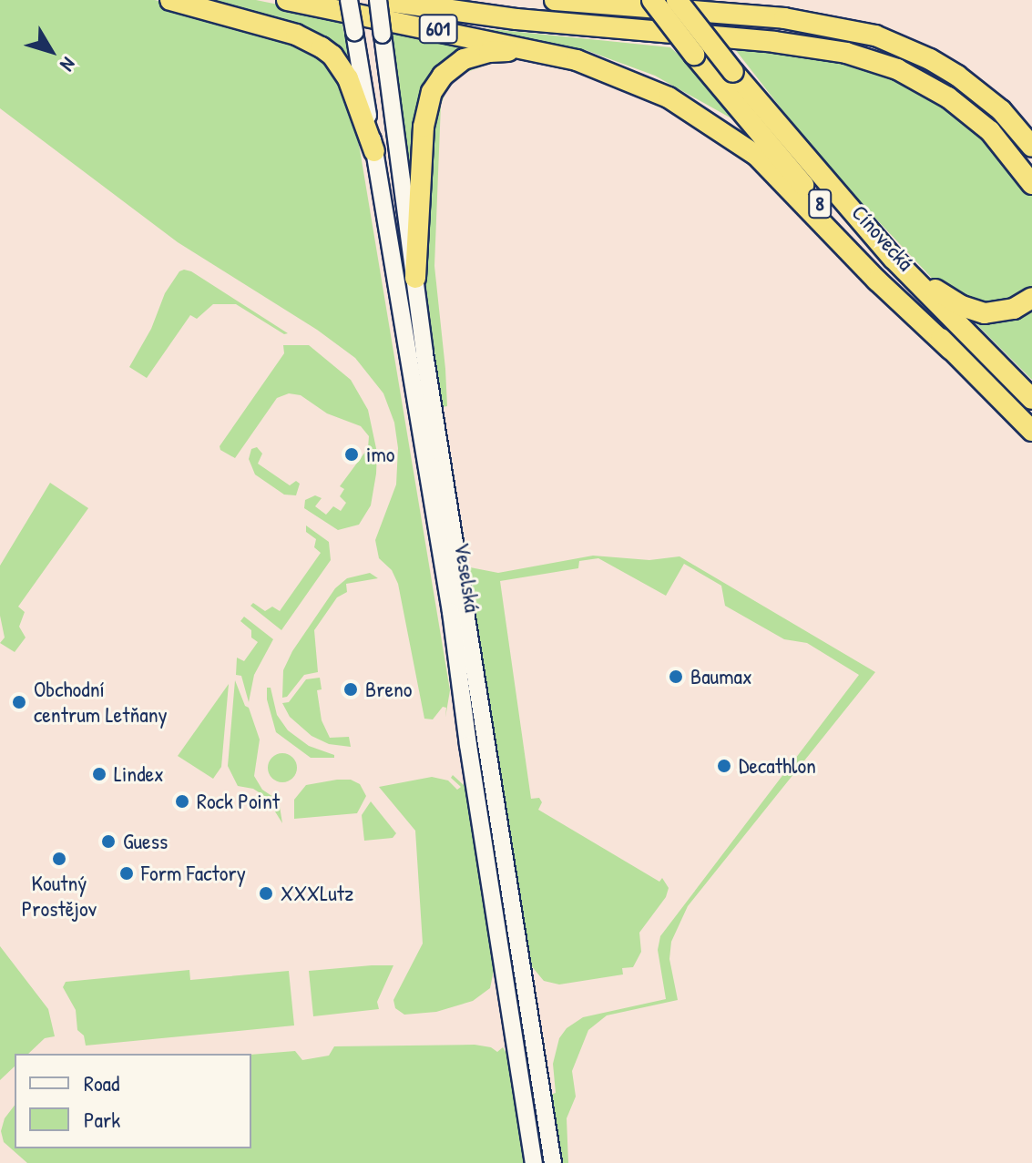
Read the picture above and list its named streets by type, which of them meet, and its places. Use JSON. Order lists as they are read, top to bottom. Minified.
{"streets":{"highway":["601","8","Cínovecká"],"main road":["Veselská"]},"crossings":[["601","Veselská"]],"places":["imo","Baumax","Breno","Obchodní centrum Letňany","Decathlon","Lindex","Rock Point","Guess","Koutný Prostějov","Form Factory","XXXLutz"],"legend":["Road","Park"],"north":"bottom right"}
